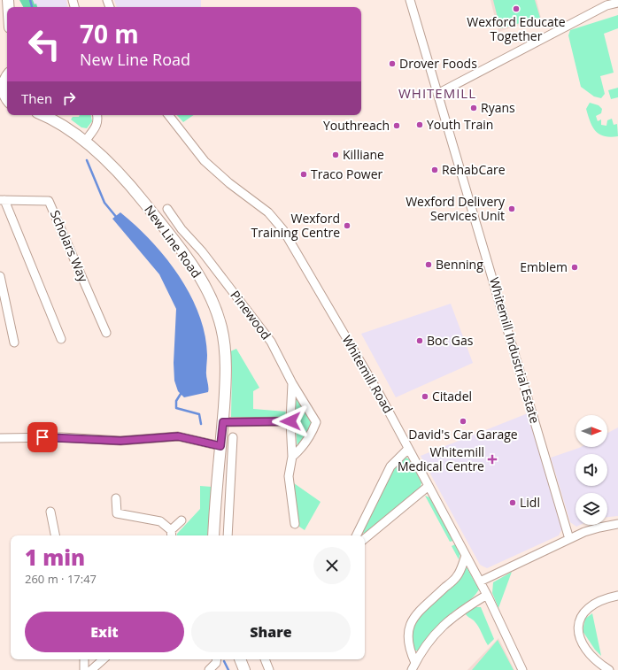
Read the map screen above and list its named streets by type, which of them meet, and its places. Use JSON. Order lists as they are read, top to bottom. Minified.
{"streets":{"main road":["New Line Road"],"street":["Scholars Way","Pinewood","Whitemill Industrial Estate","Whitemill Road"]},"districts":["WHITEMILL"],"places":{"other":["Wexford Educate Together","Drover Foods","Ryans","Youth Train","Youthreach","Killiane","RehabCare","Traco Power","Wexford Delivery Services Unit","Wexford Training Centre","Benning","Emblem","Boc Gas","Citadel","David's Car Garage","Lidl"],"health":["Whitemill Medical Centre"]},"north":"right","page":{"turn":["70 m","New Line Road"],"then":"Then","heading":["1 min","260 m · 17:47"],"buttons":["Exit","Share"]}}
